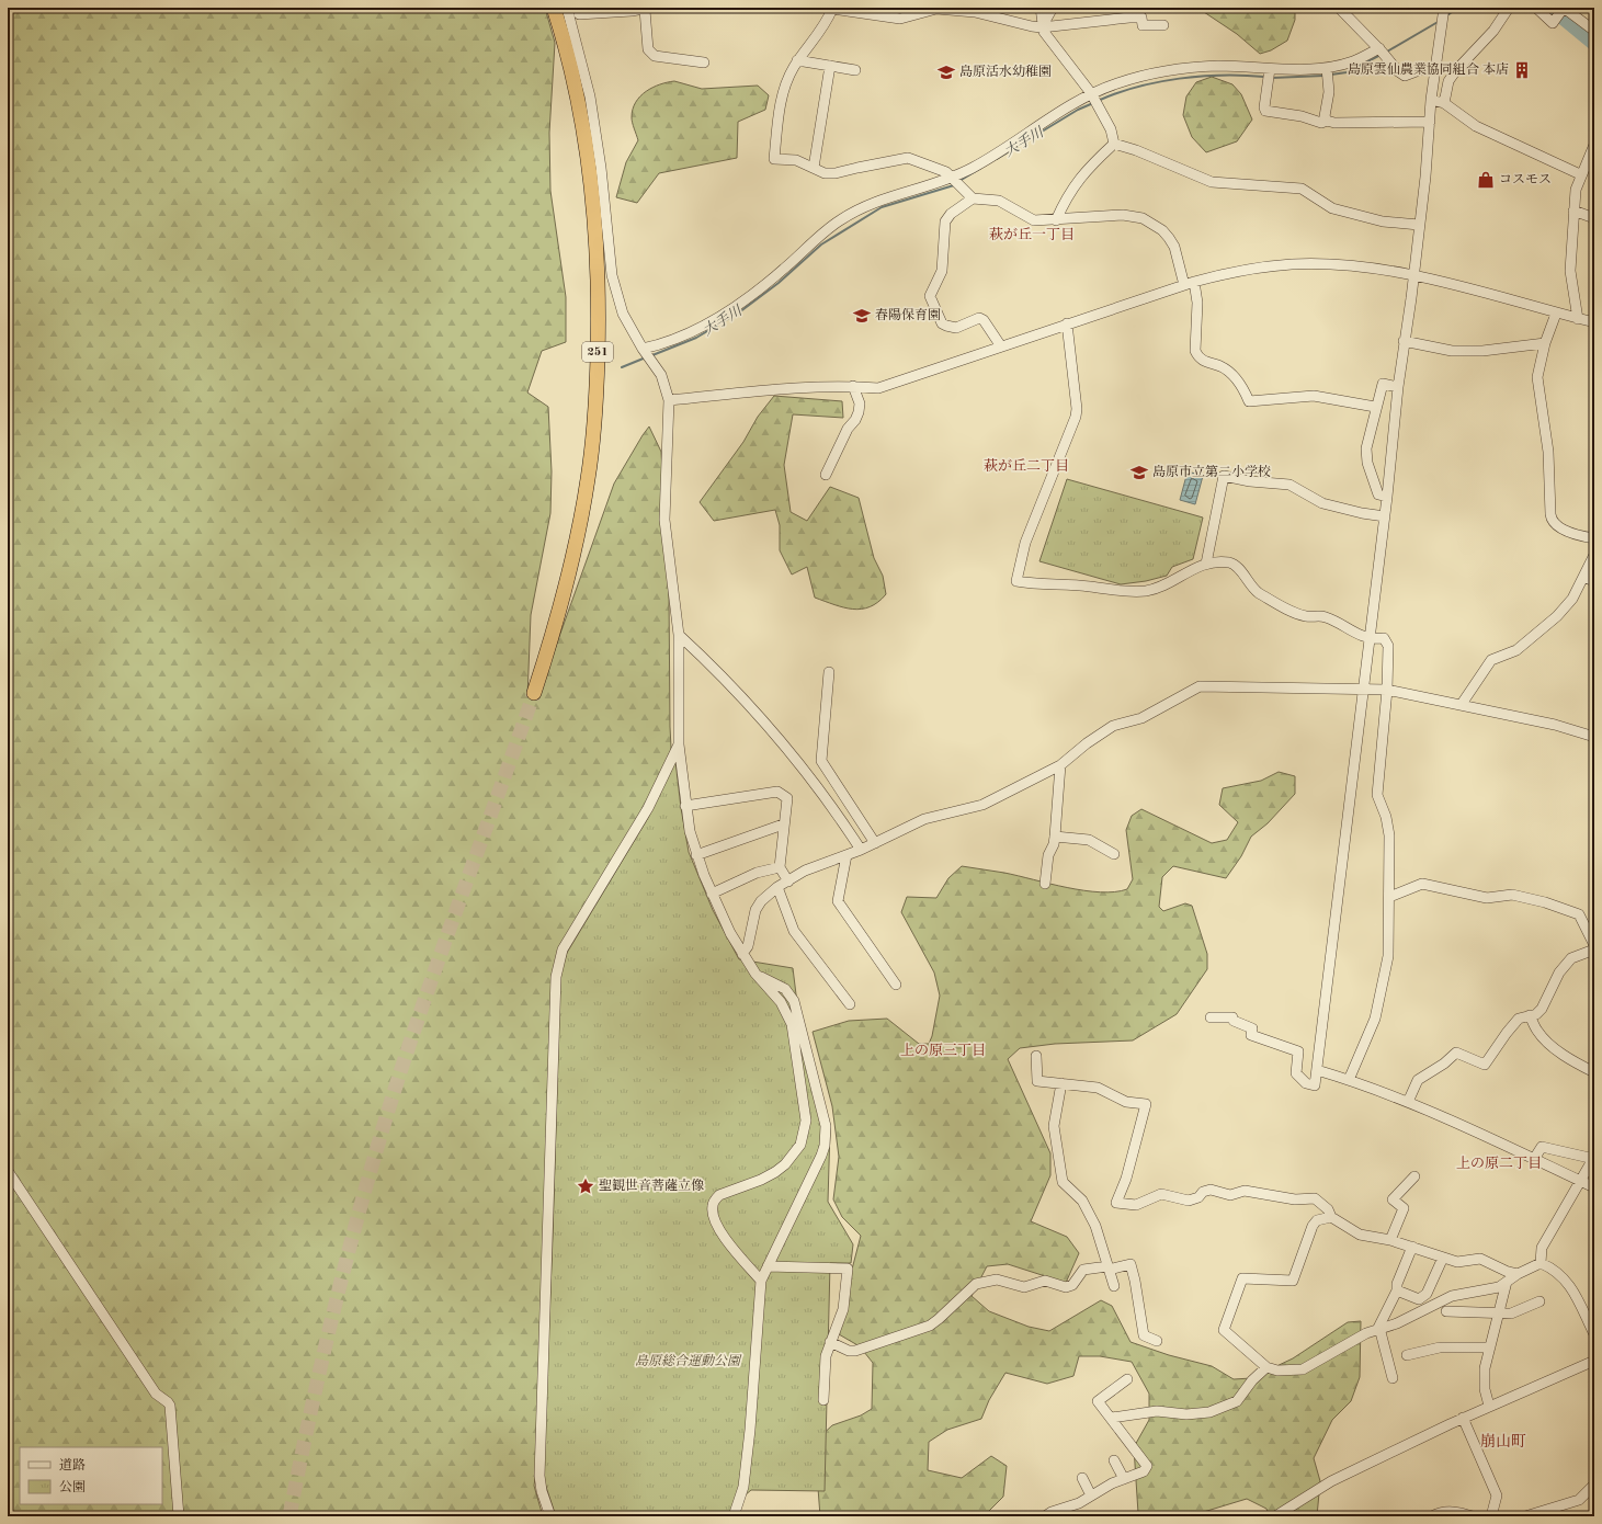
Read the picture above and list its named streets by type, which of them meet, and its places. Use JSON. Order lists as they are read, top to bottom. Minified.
{"streets":{"highway":["251"]},"districts":["萩が丘一丁目","萩が丘二丁目","上の原三丁目","上の原二丁目","崩山町"],"water":["大手川"],"parks":["島原総合運動公園"],"places":{"building":["島原雲仙農業協同組合 本店"],"school or university":["島原活水幼稚園","春陽保育園","島原市立第二小学校"],"shop":["コスモス"],"place":["聖観世音菩薩立像"]},"legend":["道路","公園"]}
